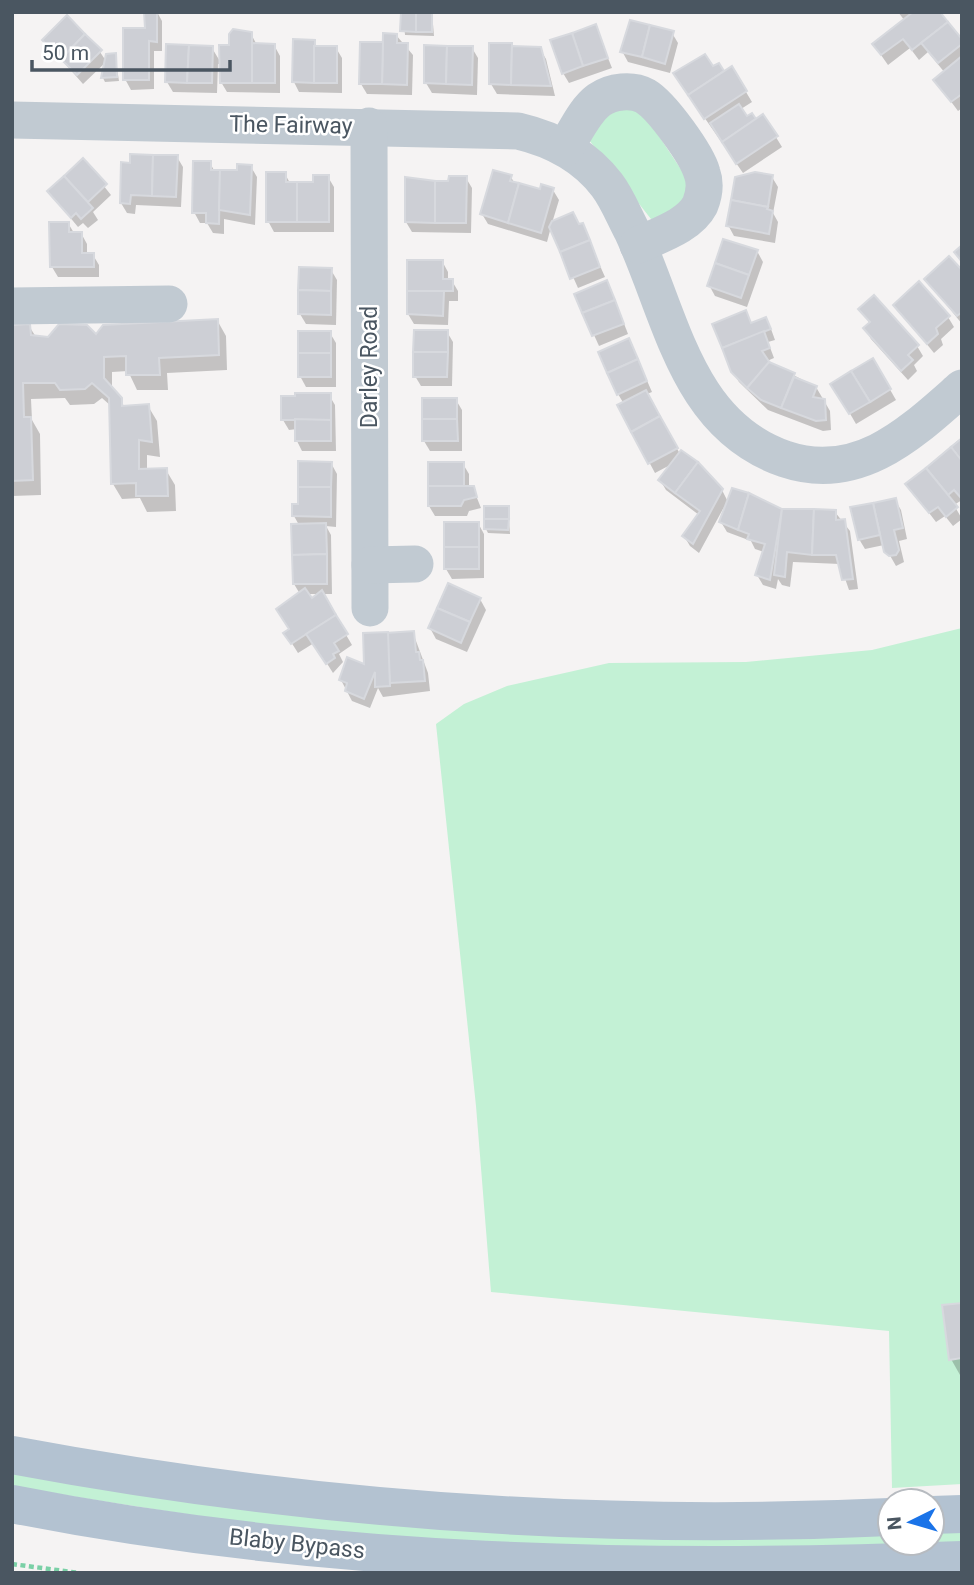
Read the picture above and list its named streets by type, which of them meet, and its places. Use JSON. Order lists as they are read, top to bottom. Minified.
{"streets":{"main road":["Blaby Bypass"],"street":["The Fairway","Darley Road"]},"crossings":[["The Fairway","Darley Road"]],"scale_bar":"50 m","north":"left"}
